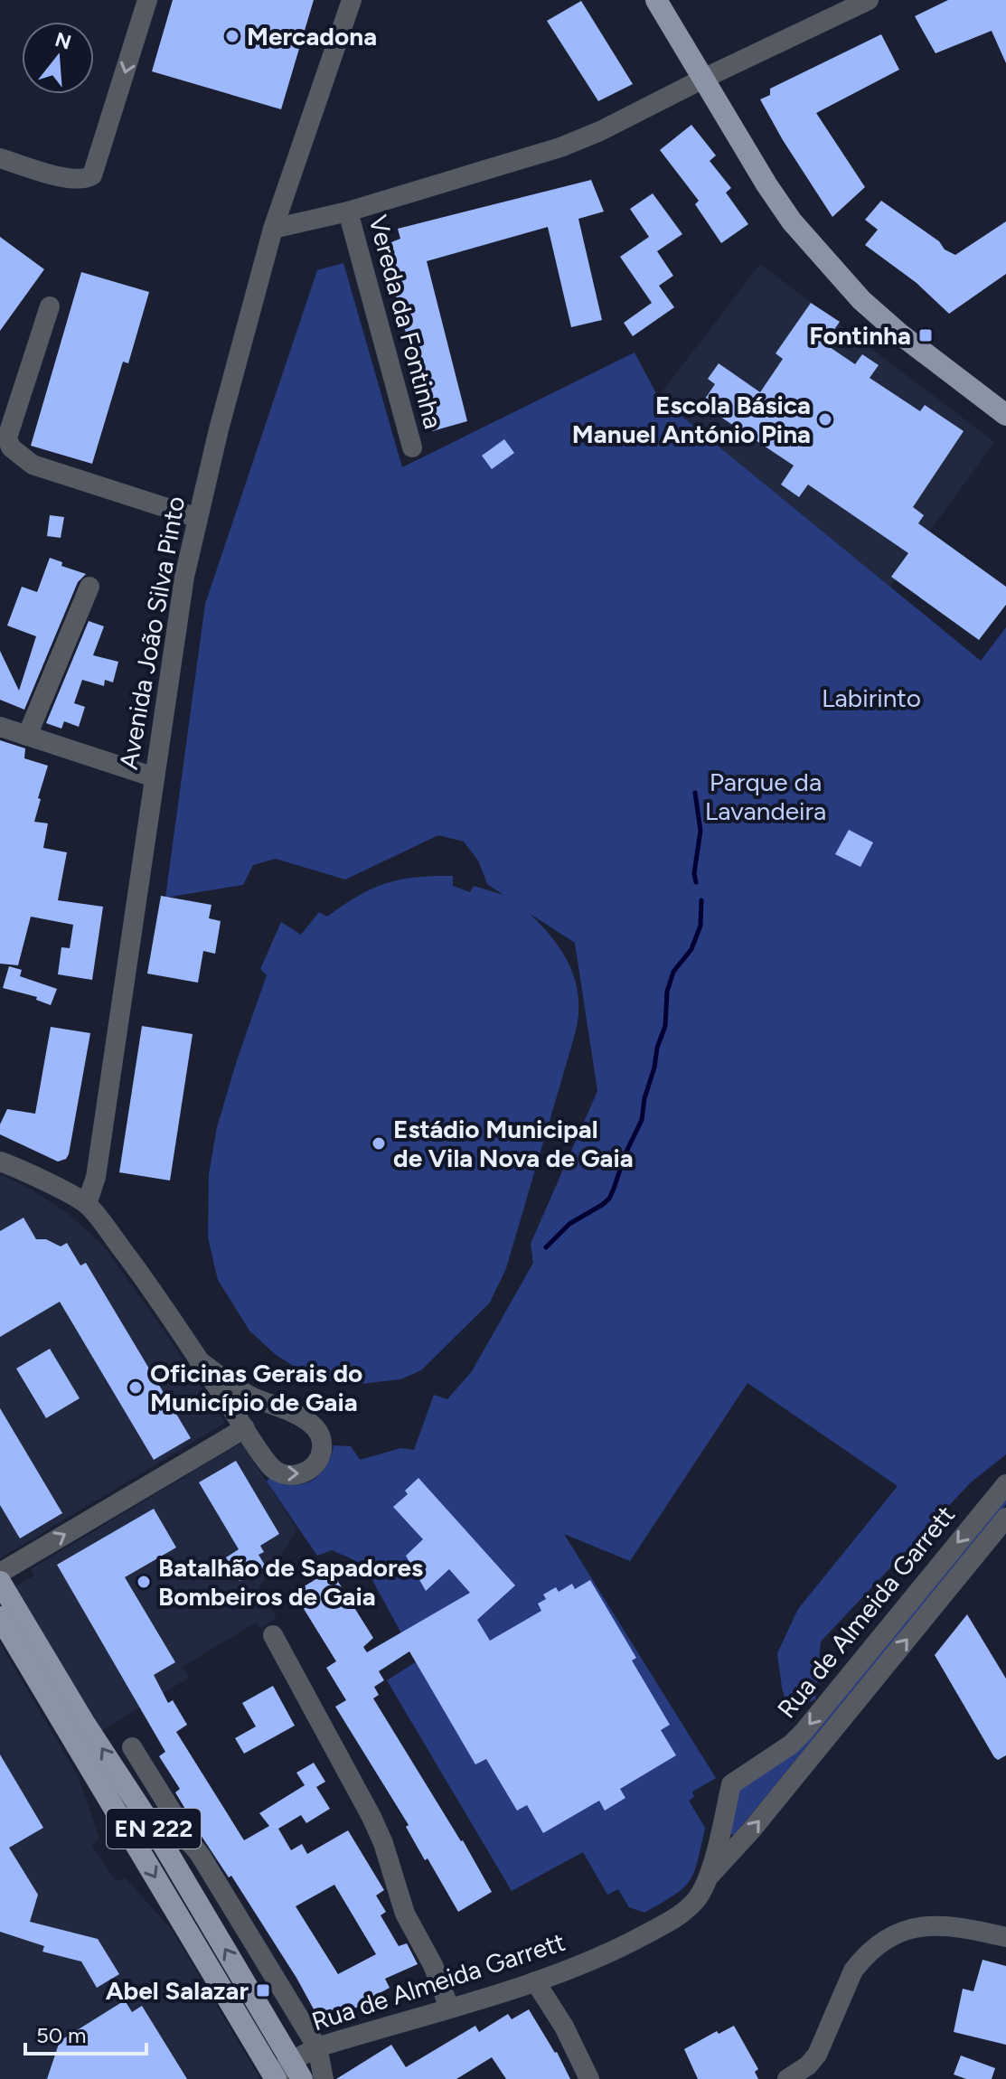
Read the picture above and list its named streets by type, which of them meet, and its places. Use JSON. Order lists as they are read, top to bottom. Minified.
{"streets":{"main road":["EN 222"],"street":["Vereda da Fontinha","Avenida João Silva Pinto","Rua de Almeida Garrett"]},"crossings":[["Rua de Almeida Garrett","EN 222"]],"parks":["Labirinto","Parque da Lavandeira"],"places":{"other":["Mercadona","Escola Básica Manuel António Pina","Estádio Municipal de Vila Nova de Gaia","Oficinas Gerais do Município de Gaia","Batalhão de Sapadores Bombeiros de Gaia"],"transit":["Fontinha","Abel Salazar"]},"scale_bar":"50 m","north":"top"}
